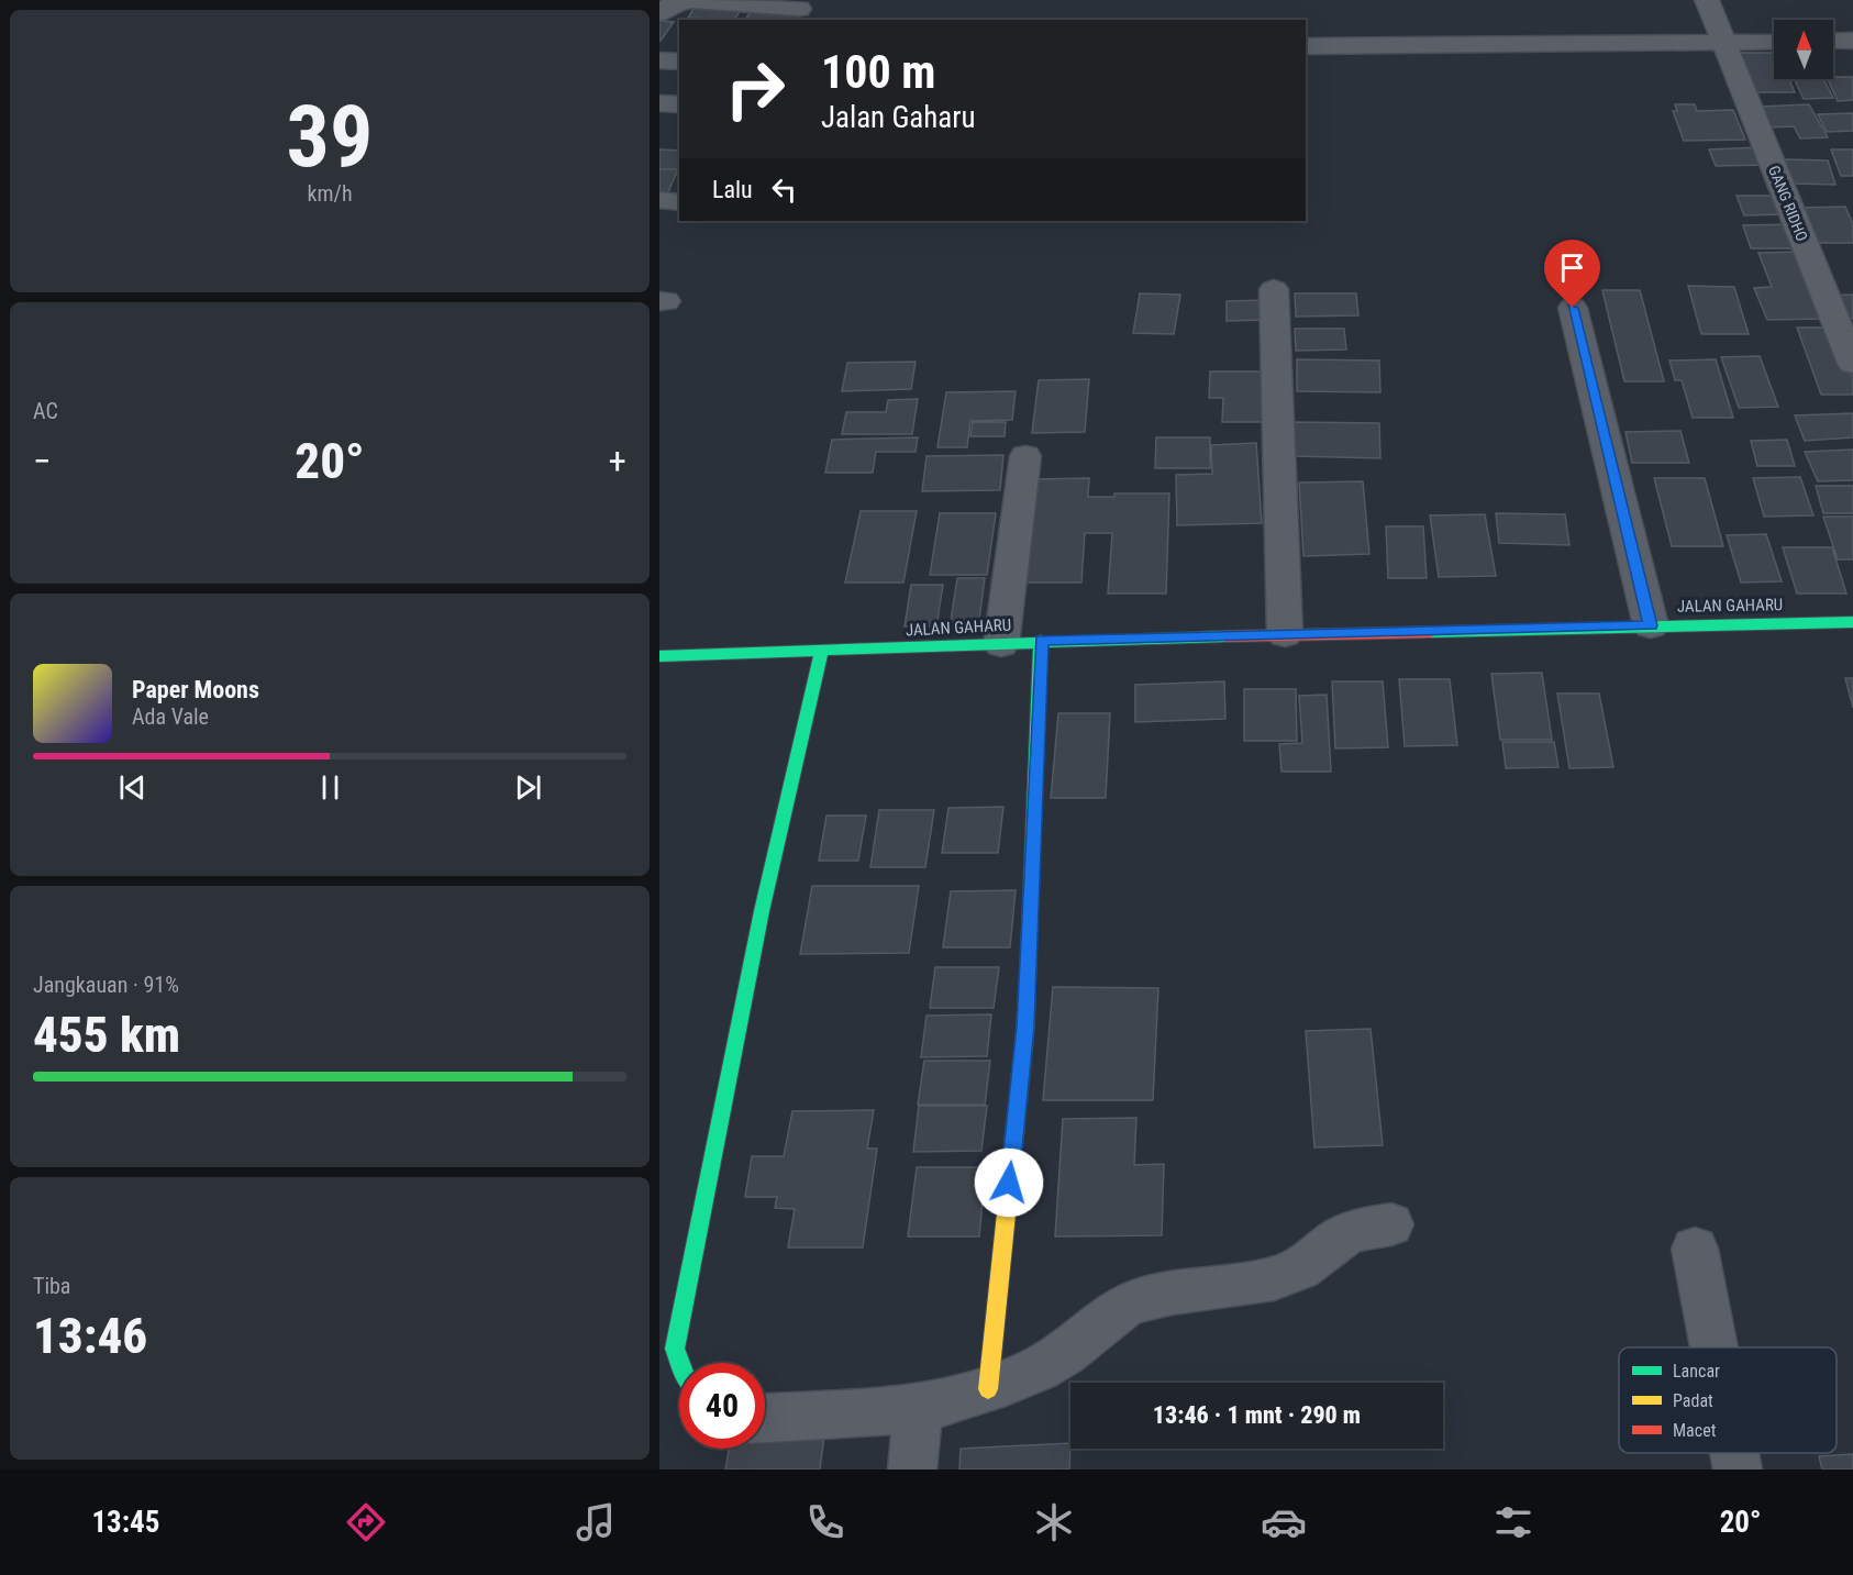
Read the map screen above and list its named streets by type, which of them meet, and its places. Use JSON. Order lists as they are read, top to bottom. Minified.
{"streets":{"street":["GANG RIDHO","JALAN GAHARU"]},"legend":["Lancar","Padat","Macet"],"north":"top","page":{"tile":[["39","km/h"],"AC",["Jangkauan · 91%","455 km"],["Tiba","13:46"]],"turn":["100 m","Jalan Gaharu"],"then":"Lalu","heat":["−","20°","+"],"song":["Paper Moons","Ada Vale"],"limit":"40","trip":"13:46 · 1 mnt · 290 m","tabs":["13:45","20°"]}}
